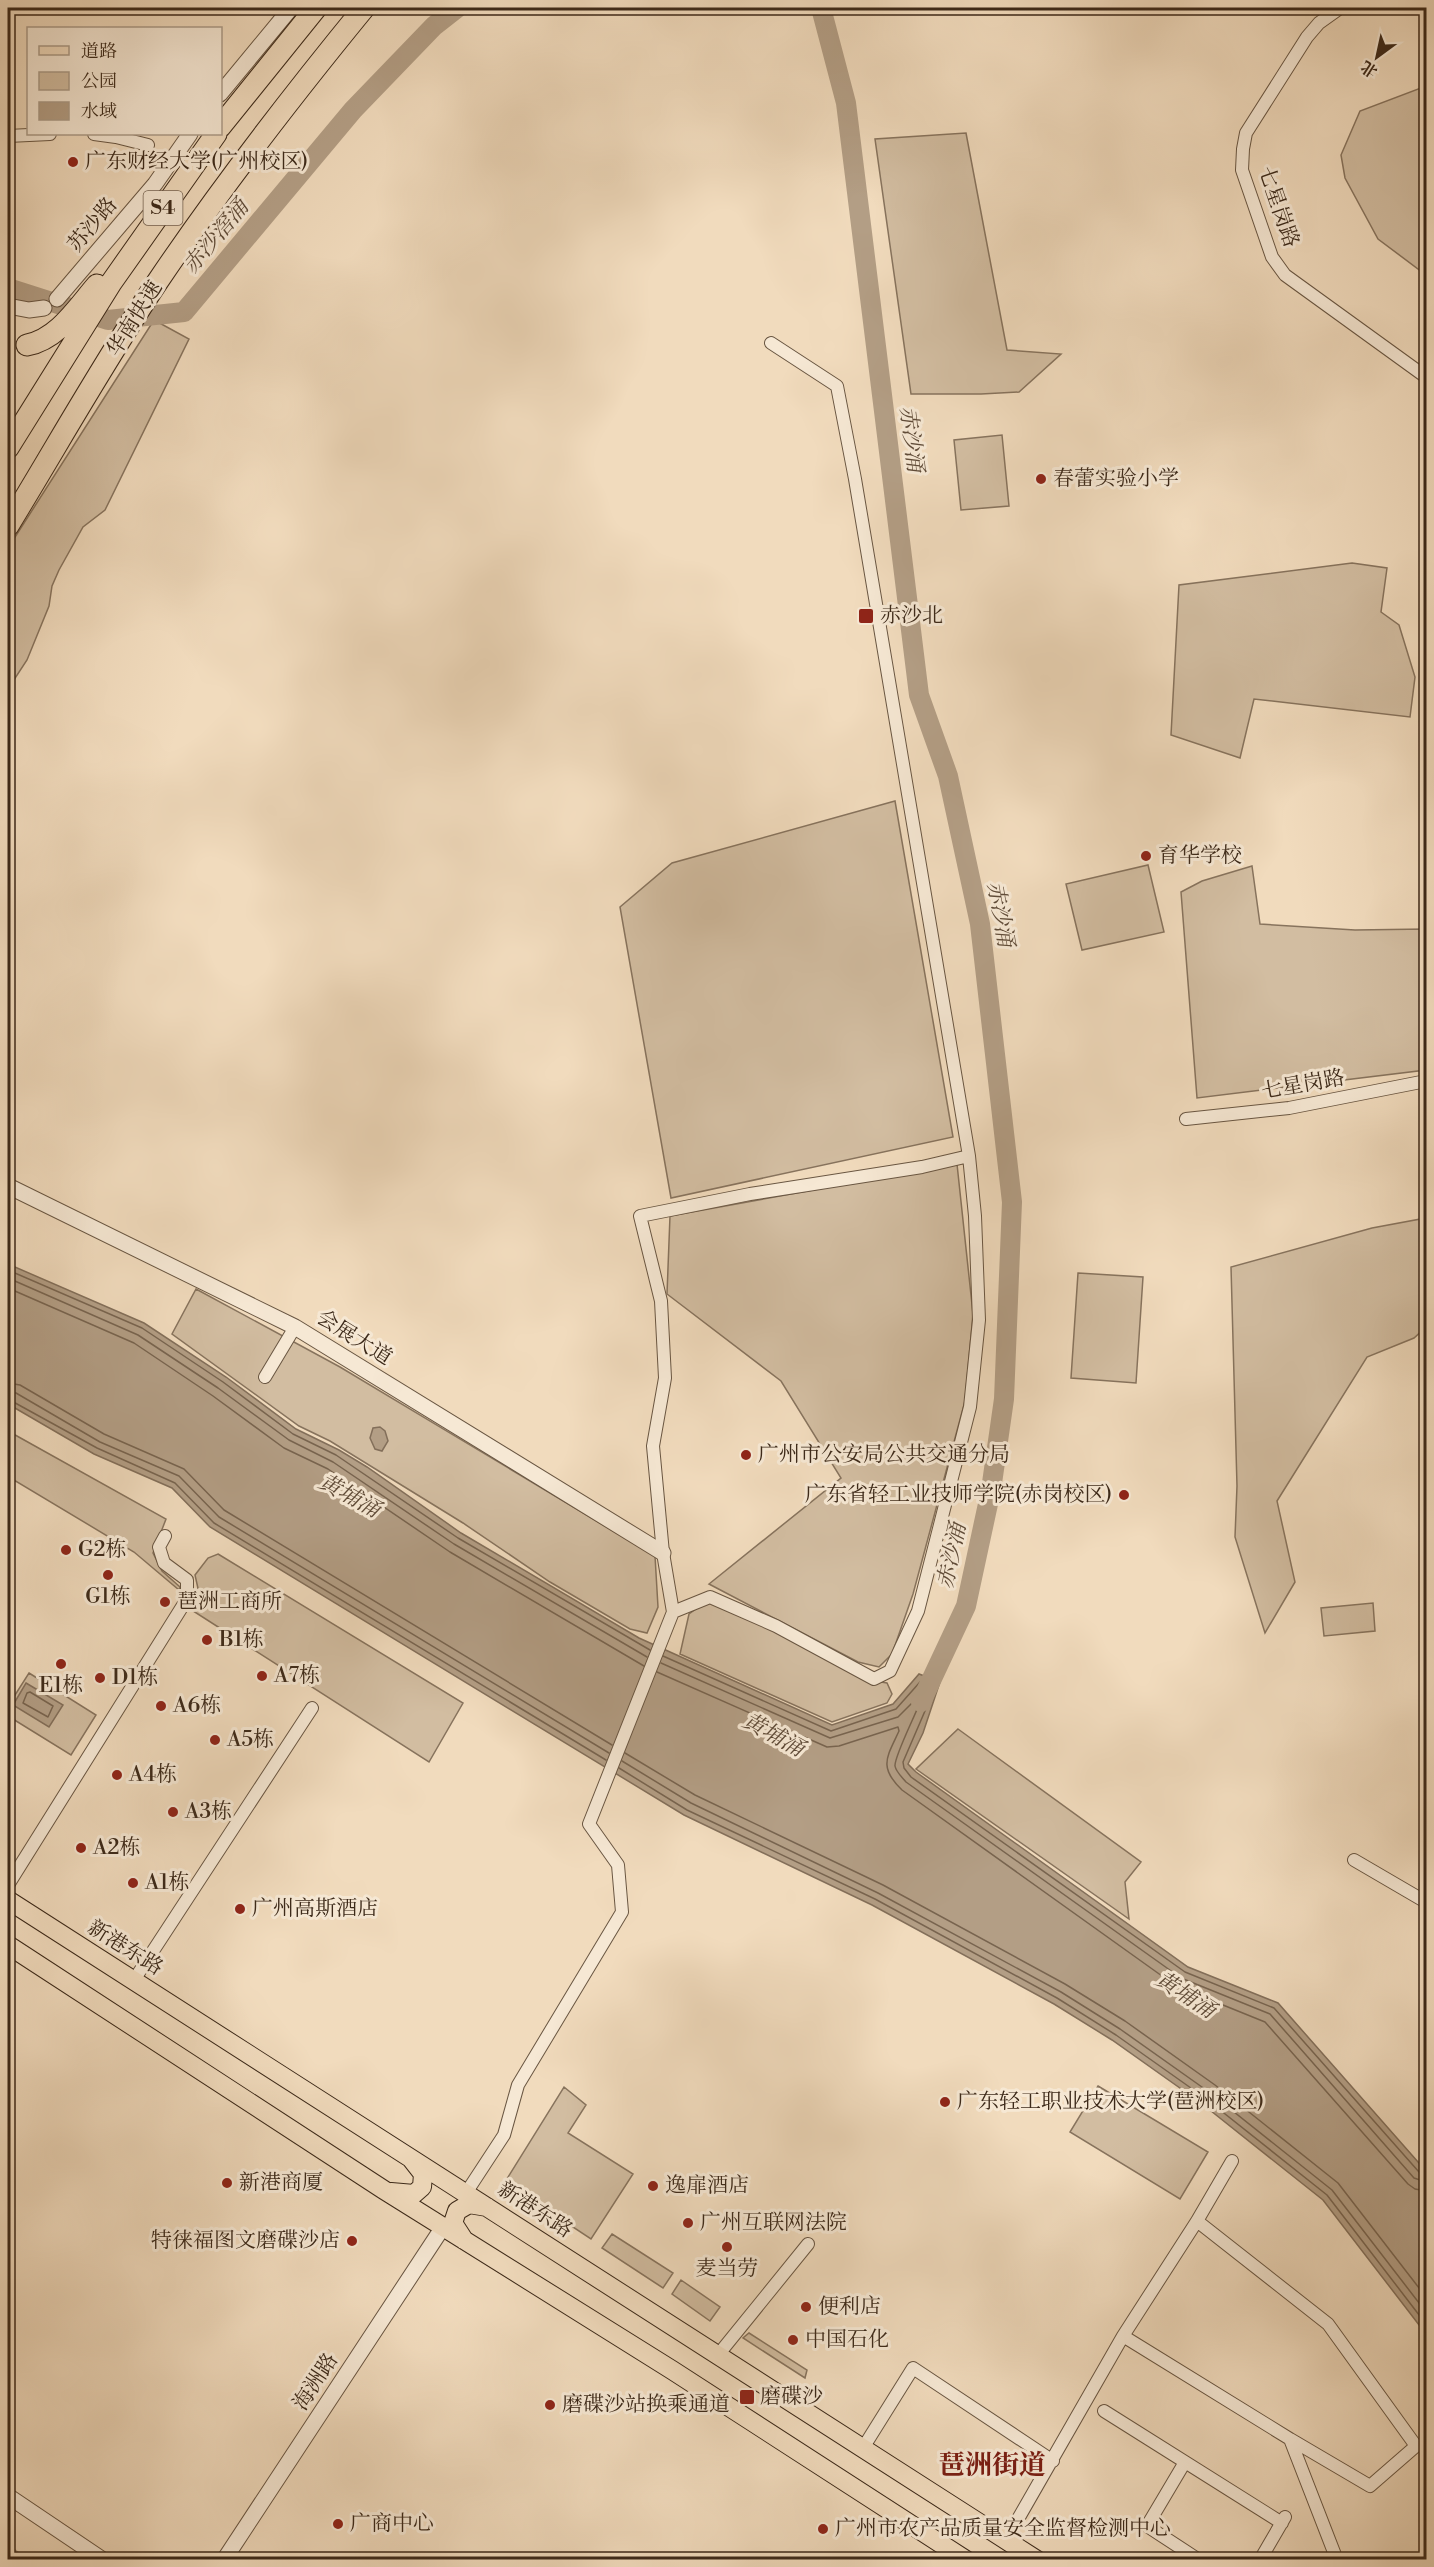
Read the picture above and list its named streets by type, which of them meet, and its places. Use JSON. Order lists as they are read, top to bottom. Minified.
{"streets":{"highway":["S4","华南快速"],"main road":["新港东路"],"street":["七星岗路","苏沙路","会展大道","海洲路"]},"districts":["琶洲街道"],"water":["赤沙滘涌","赤沙涌","黄埔涌"],"places":{"other":["广东财经大学(广州校区)","春蕾实验小学","育华学校","广州市公安局公共交通分局","广东省轻工业技师学院(赤岗校区)","G2栋","G1栋","琶洲工商所","B1栋","E1栋","A7栋","D1栋","A6栋","A5栋","A4栋","A3栋","A2栋","A1栋","广州高斯酒店","广东轻工职业技术大学(琶洲校区)","新港商厦","逸扉酒店","广州互联网法院","特徕福图文磨碟沙店","麦当劳","便利店","中国石化","磨碟沙站换乘通道","广商中心","广州市农产品质量安全监督检测中心"],"transit":["赤沙北","磨碟沙"]},"legend":["道路","公园","水域"],"north":"bottom left"}
